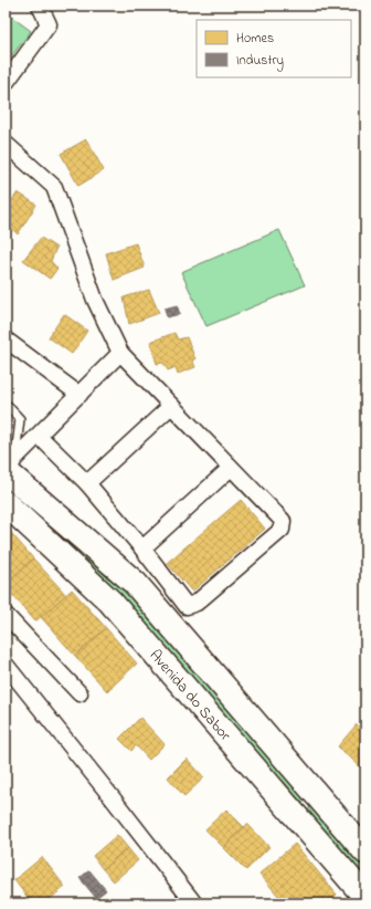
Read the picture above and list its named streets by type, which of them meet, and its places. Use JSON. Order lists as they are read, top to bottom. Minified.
{"streets":{"main road":["Avenida do Sabor"]},"legend":["Homes","Industry"]}
